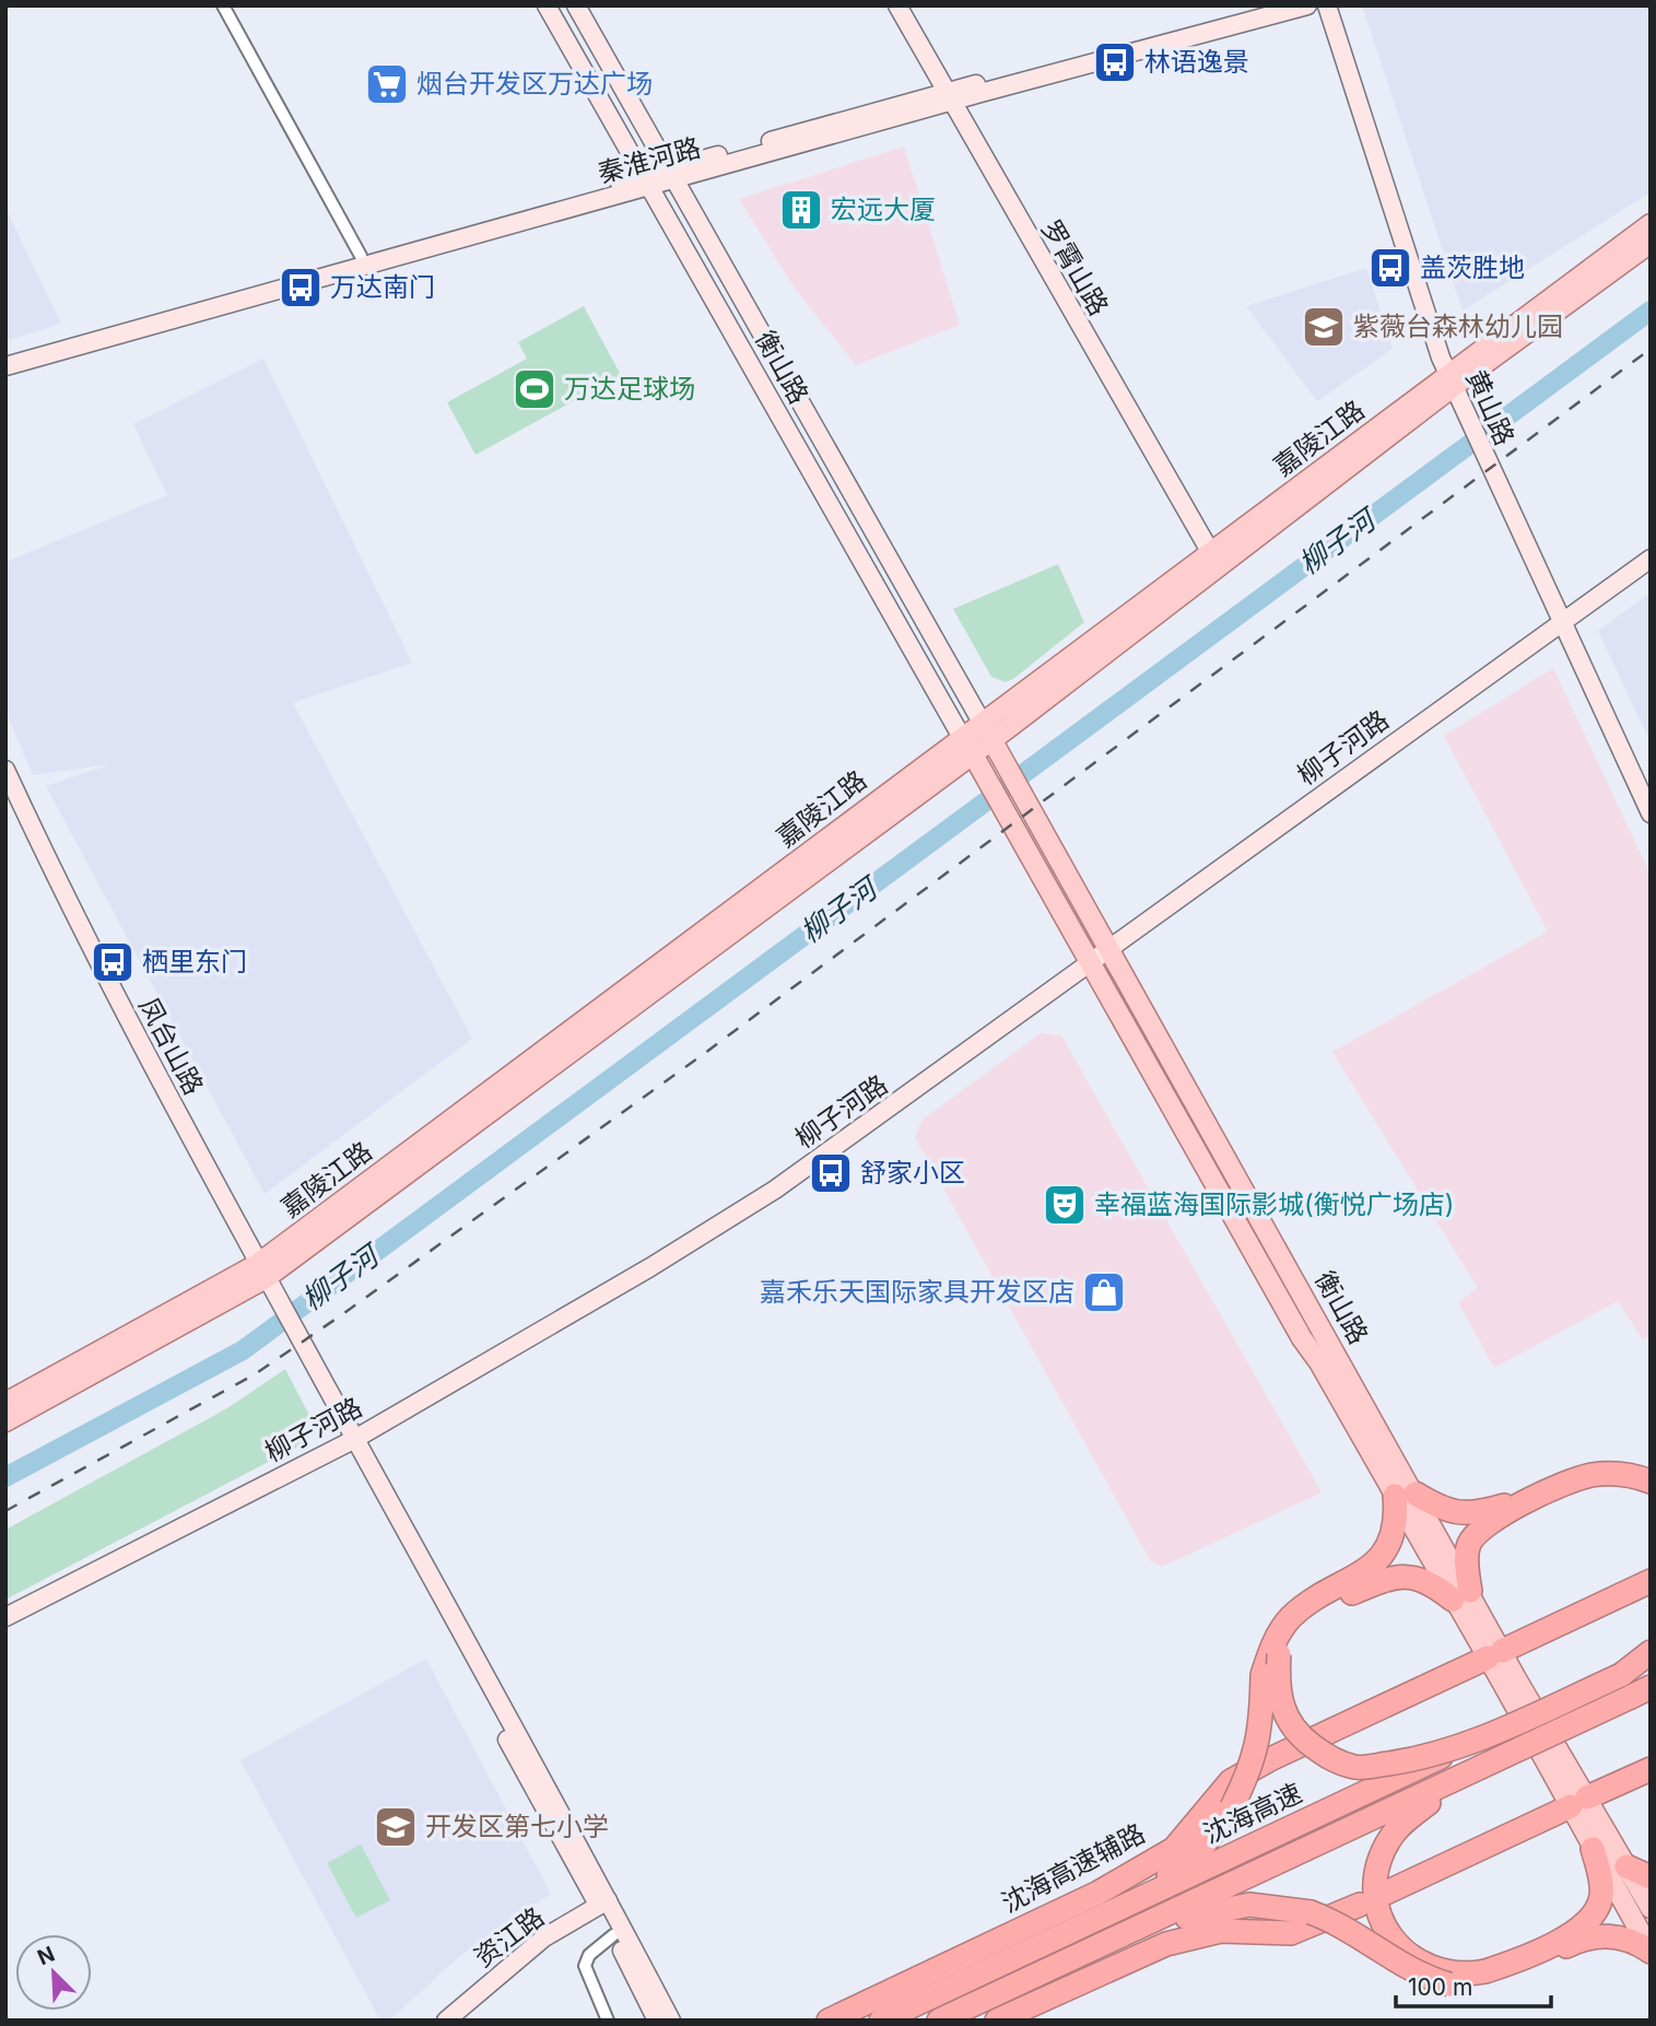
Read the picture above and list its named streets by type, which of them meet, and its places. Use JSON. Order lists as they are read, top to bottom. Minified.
{"streets":{"highway":["沈海高速","沈海高速辅路"],"main road":["衡山路","嘉陵江路"],"street":["秦淮河路","罗霄山路","黄山路","柳子河路","凤台山路","资江路"]},"crossings":[["秦淮河路","罗霄山路"],["秦淮河路","衡山路"],["罗霄山路","嘉陵江路"],["衡山路","嘉陵江路"],["衡山路","柳子河路"],["黄山路","嘉陵江路"],["黄山路","柳子河路"],["嘉陵江路","凤台山路"],["柳子河路","凤台山路"],["凤台山路","资江路"]],"water":["柳子河"],"places":{"bus stop":["林语逸景","盖茨胜地","万达南门","栖里东门","舒家小区"],"supermarket":["烟台开发区万达广场"],"building":["宏远大厦"],"school or university":["紫薇台森林幼儿园","开发区第七小学"],"sports":["万达足球场"],"theatre":["幸福蓝海国际影城(衡悦广场店)"],"shop":["嘉禾乐天国际家具开发区店"]},"scale_bar":"100 m","north":"top left"}
